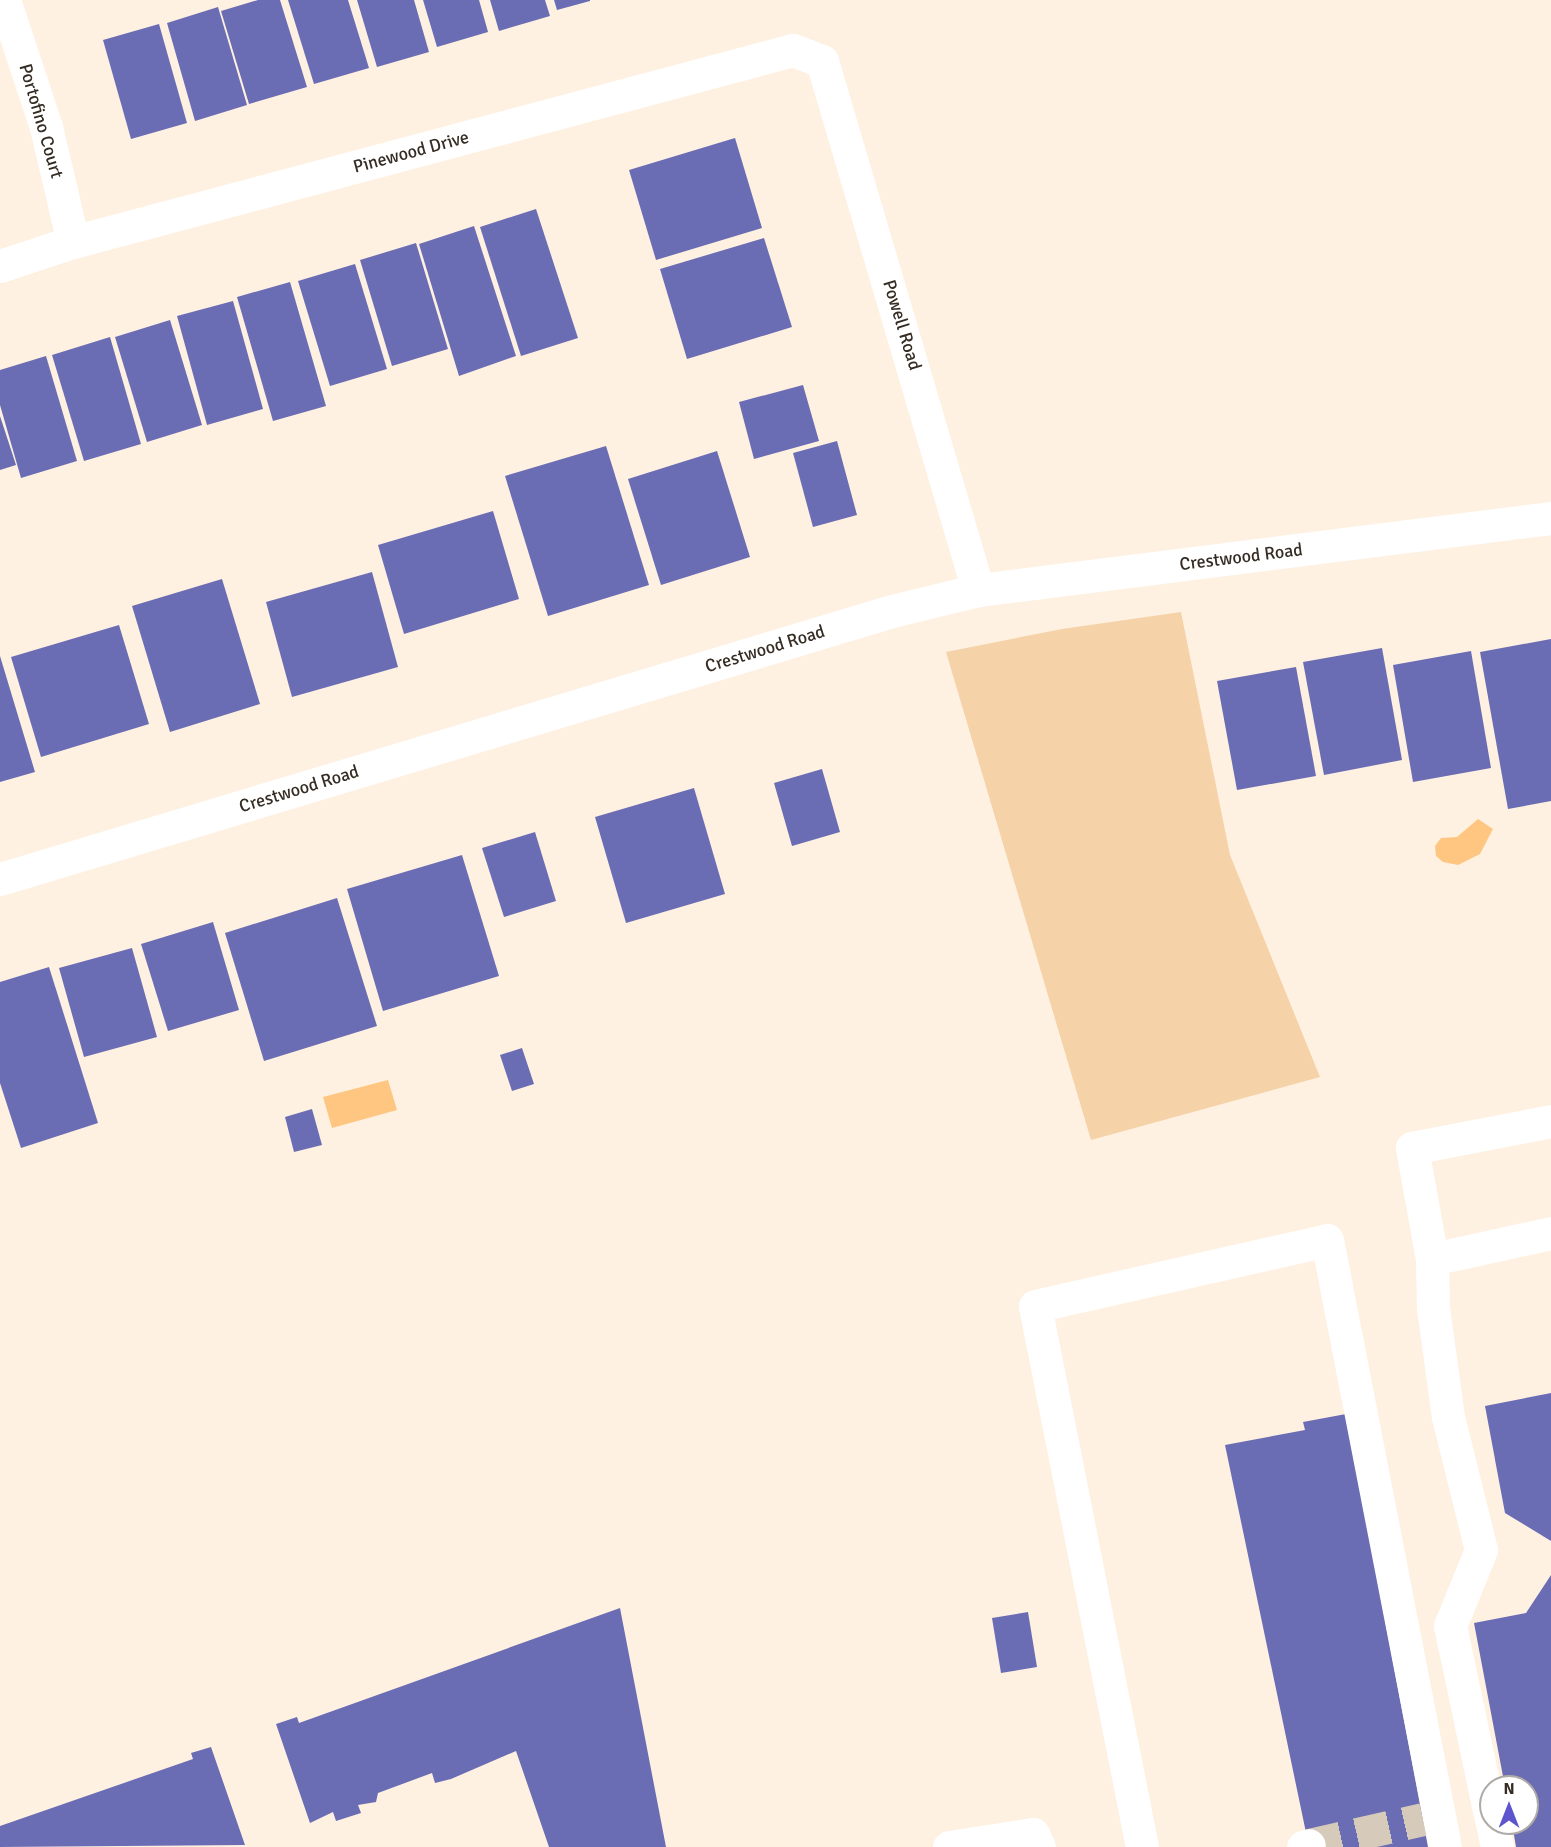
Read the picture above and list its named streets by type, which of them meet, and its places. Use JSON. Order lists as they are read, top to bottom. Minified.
{"streets":{"street":["Portofino Court","Pinewood Drive","Powell Road","Crestwood Road"]},"crossings":[["Portofino Court","Pinewood Drive"],["Pinewood Drive","Powell Road"],["Powell Road","Crestwood Road"]],"north":"top"}
